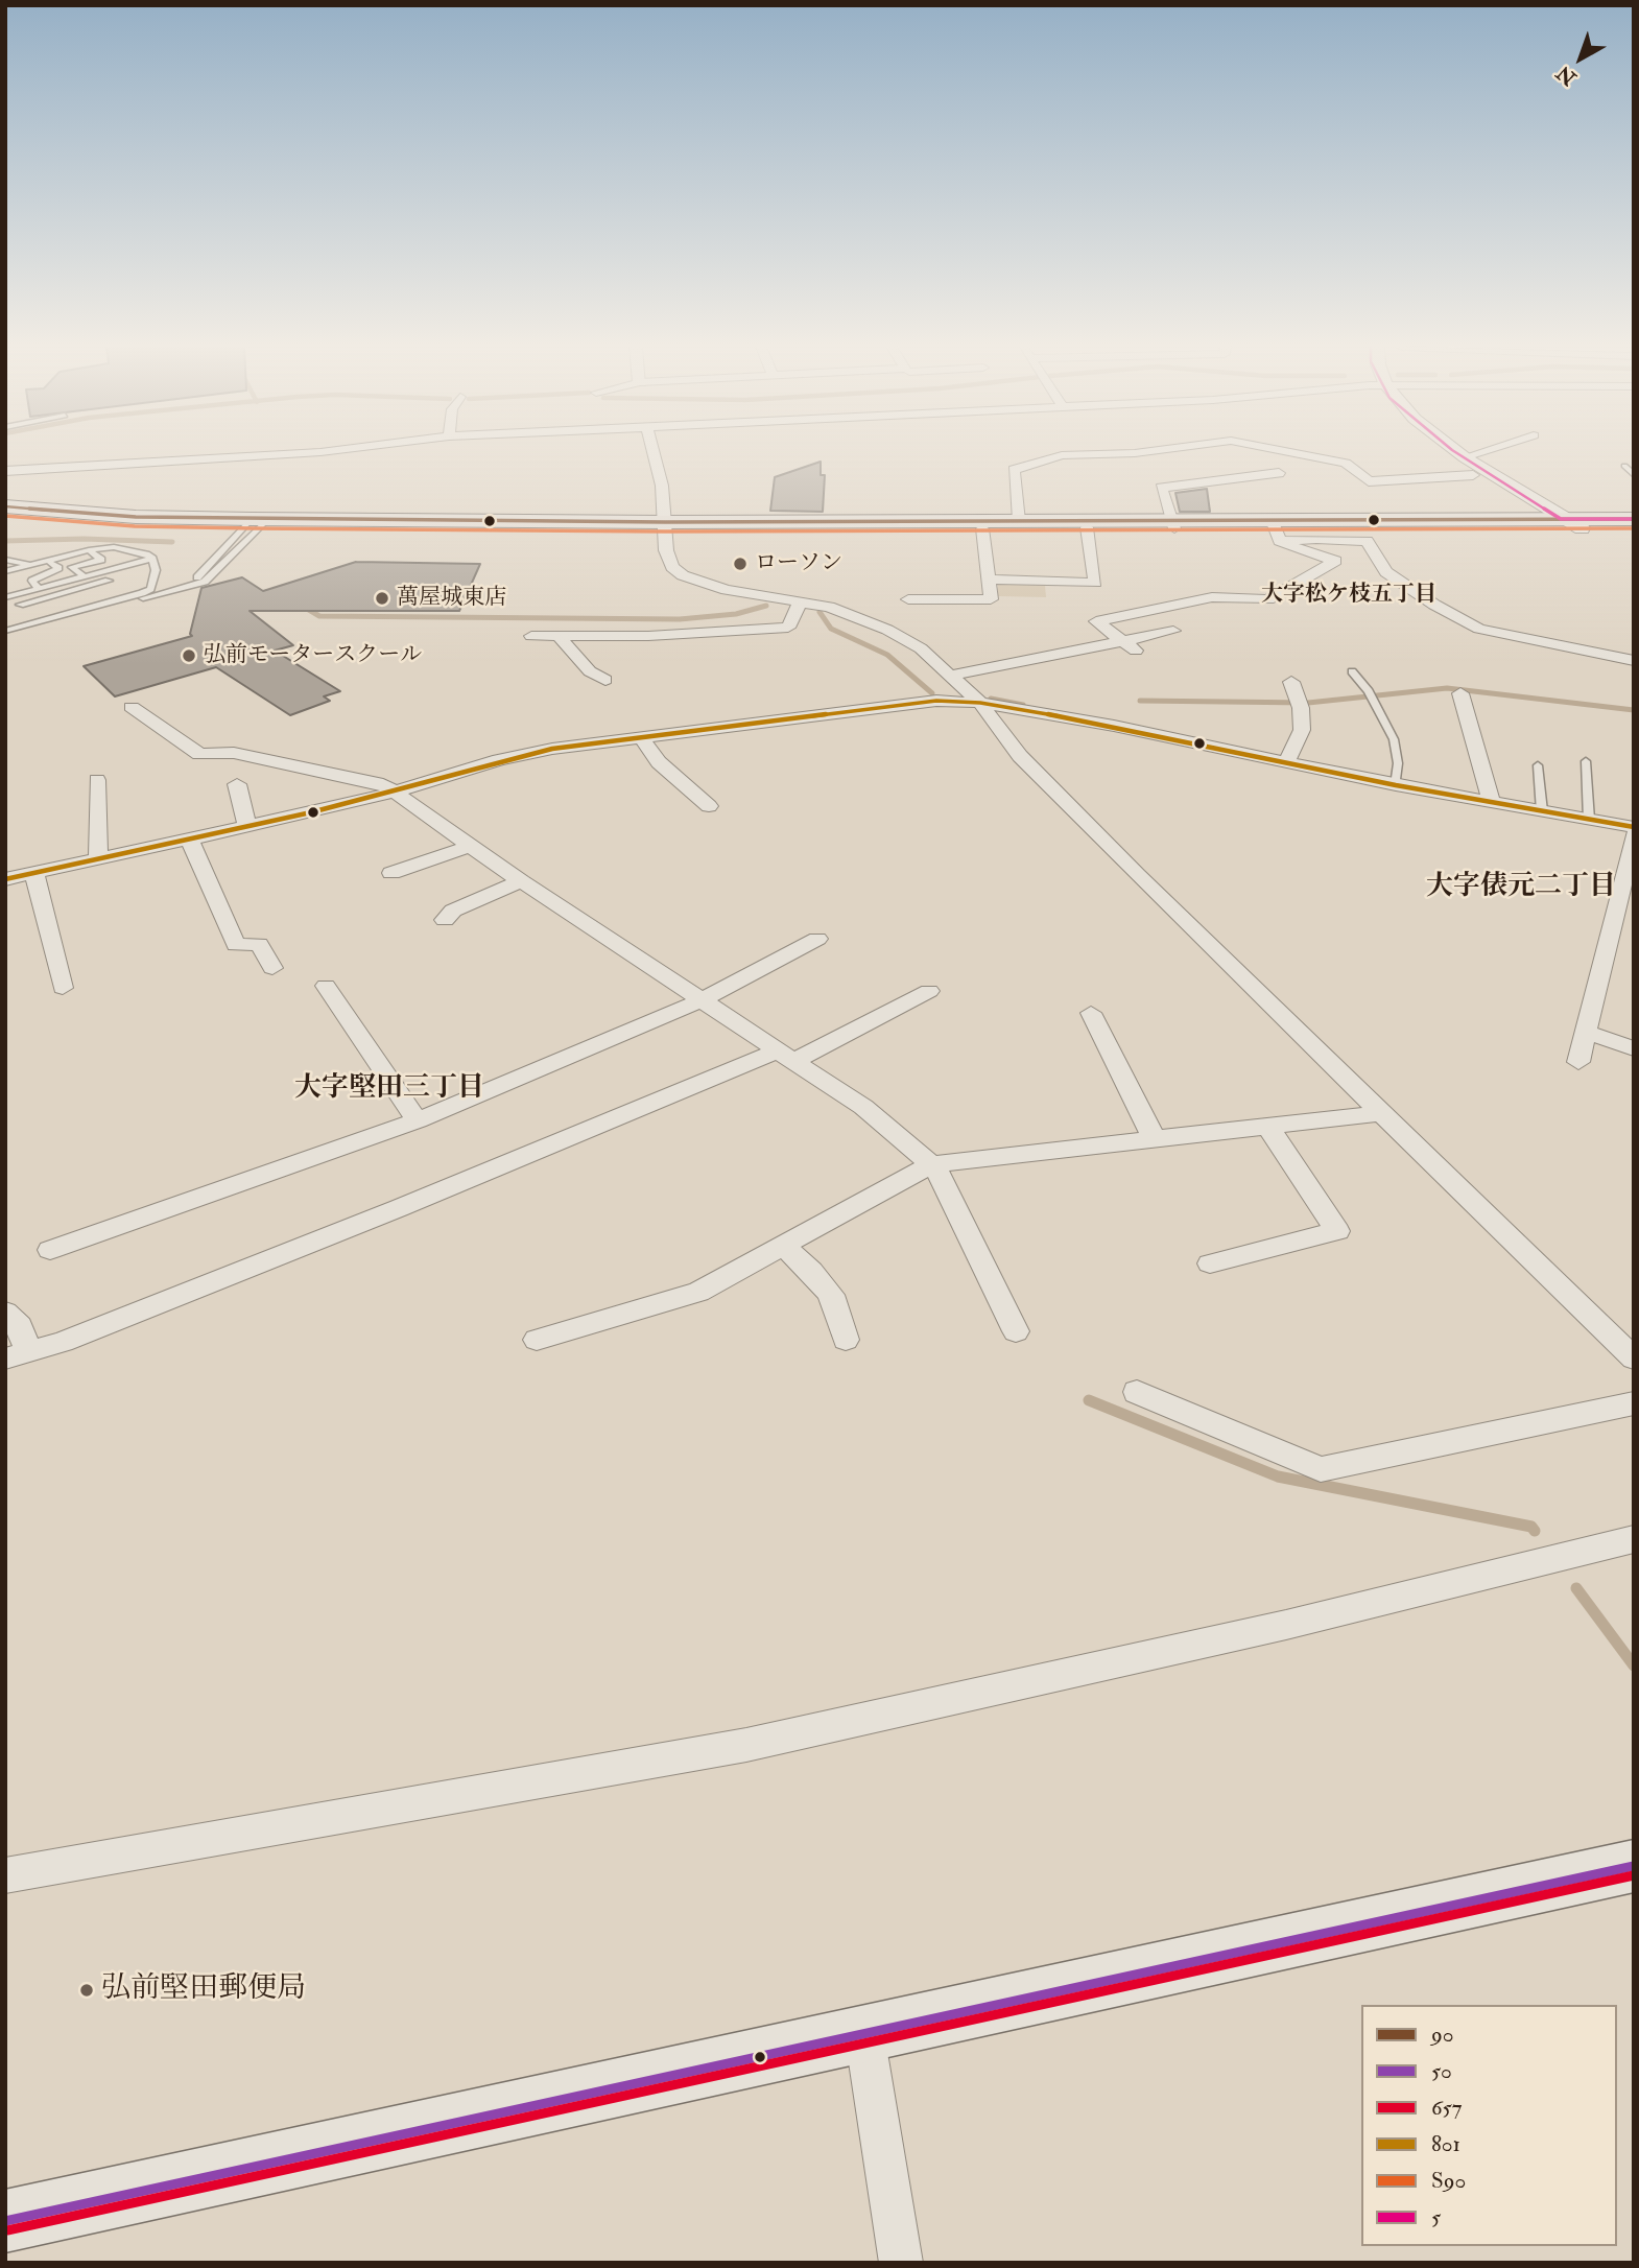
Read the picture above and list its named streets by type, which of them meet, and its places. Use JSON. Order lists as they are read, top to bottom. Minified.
{"districts":["大字松ケ枝五丁目","大字俵元二丁目","大字堅田三丁目"],"places":["ローソン","萬屋城東店","弘前モータースクール","弘前堅田郵便局"],"lines":["transit line 5","transit line 90","transit line S90","transit line 801","transit line 50","transit line 657"],"legend":["90","50","657","801","S90","5"],"north":"bottom left"}
